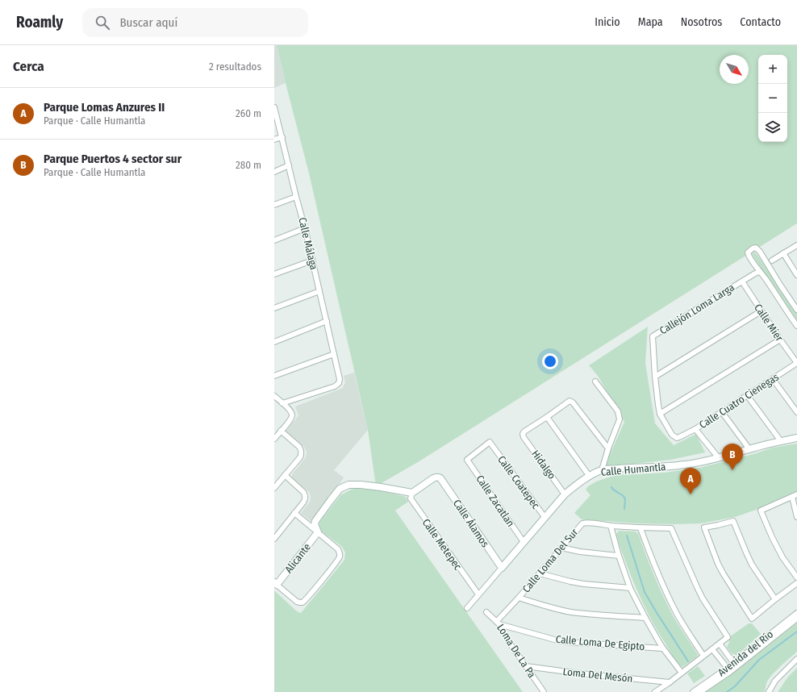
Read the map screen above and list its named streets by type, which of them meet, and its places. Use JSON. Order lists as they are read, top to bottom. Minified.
{"streets":{"street":["Calle Málaga","Callejón Loma Larga","Calle Mier","Calle Cuatro Cienegas","Hidalgo","Calle Humantla","Calle Coatepec","Calle Zacatlan","Calle Álamos","Calle Metepec","Alicante","Calle Loma Del Sur","Calle Loma De Egipto","Loma De La Pa","Avenida del Río","Loma Del Mesón"]},"crossings":[["Callejón Loma Larga","Calle Mier"],["Calle Mier","Calle Cuatro Cienegas"],["Hidalgo","Calle Humantla"],["Calle Humantla","Calle Coatepec"],["Calle Humantla","Calle Zacatlan"],["Calle Humantla","Calle Álamos"],["Calle Humantla","Calle Metepec"],["Calle Coatepec","Calle Zacatlan"],["Calle Álamos","Calle Metepec"],["Calle Loma Del Sur","Calle Loma De Egipto"],["Calle Loma Del Sur","Loma De La Pa"],["Calle Loma De Egipto","Loma De La Pa"],["Loma De La Pa","Loma Del Mesón"]],"north":"bottom right","page":{"header":"Roamly","search":"Buscar aquí","nav":["Inicio","Mapa","Nosotros","Contacto"],"heading":["Cerca","2 resultados"],"map_buttons":["+","−"],"list":[{"mark":"A","name":"Parque Lomas Anzures II","note":"Parque · Calle Humantla","value":"260 m"},{"mark":"B","name":"Parque Puertos 4 sector sur","note":"Parque · Calle Humantla","value":"280 m"}],"pins":["B","A"]}}
